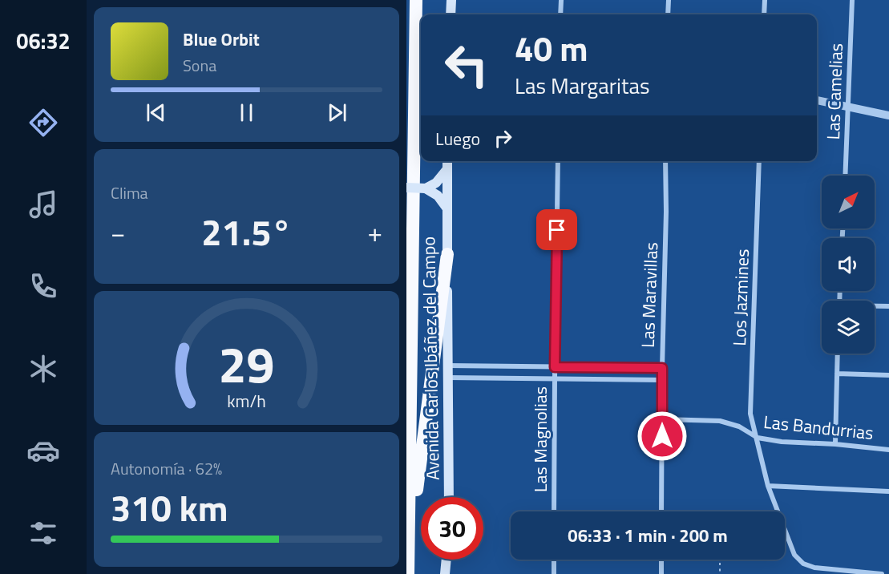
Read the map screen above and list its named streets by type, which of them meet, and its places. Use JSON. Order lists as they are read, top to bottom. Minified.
{"streets":{"highway":["Avenida Carlos Ibáñez del Campo"],"street":["Las Camelias","Las Maravillas","Los Jazmines","Las Bandurrias","Las Magnolias"]},"crossings":[["Las Maravillas","Las Bandurrias"],["Los Jazmines","Las Bandurrias"]],"north":"top right","page":{"tabs":"06:32","turn":["40 m","Las Margaritas"],"song":["Blue Orbit","Sona"],"then":"Luego","tile":["Clima",["Autonomía · 62%","310 km"]],"heat":["−","21.5°","+"],"limit":"30","trip":"06:33 · 1 min · 200 m","gauge":["29","km/h"]}}
